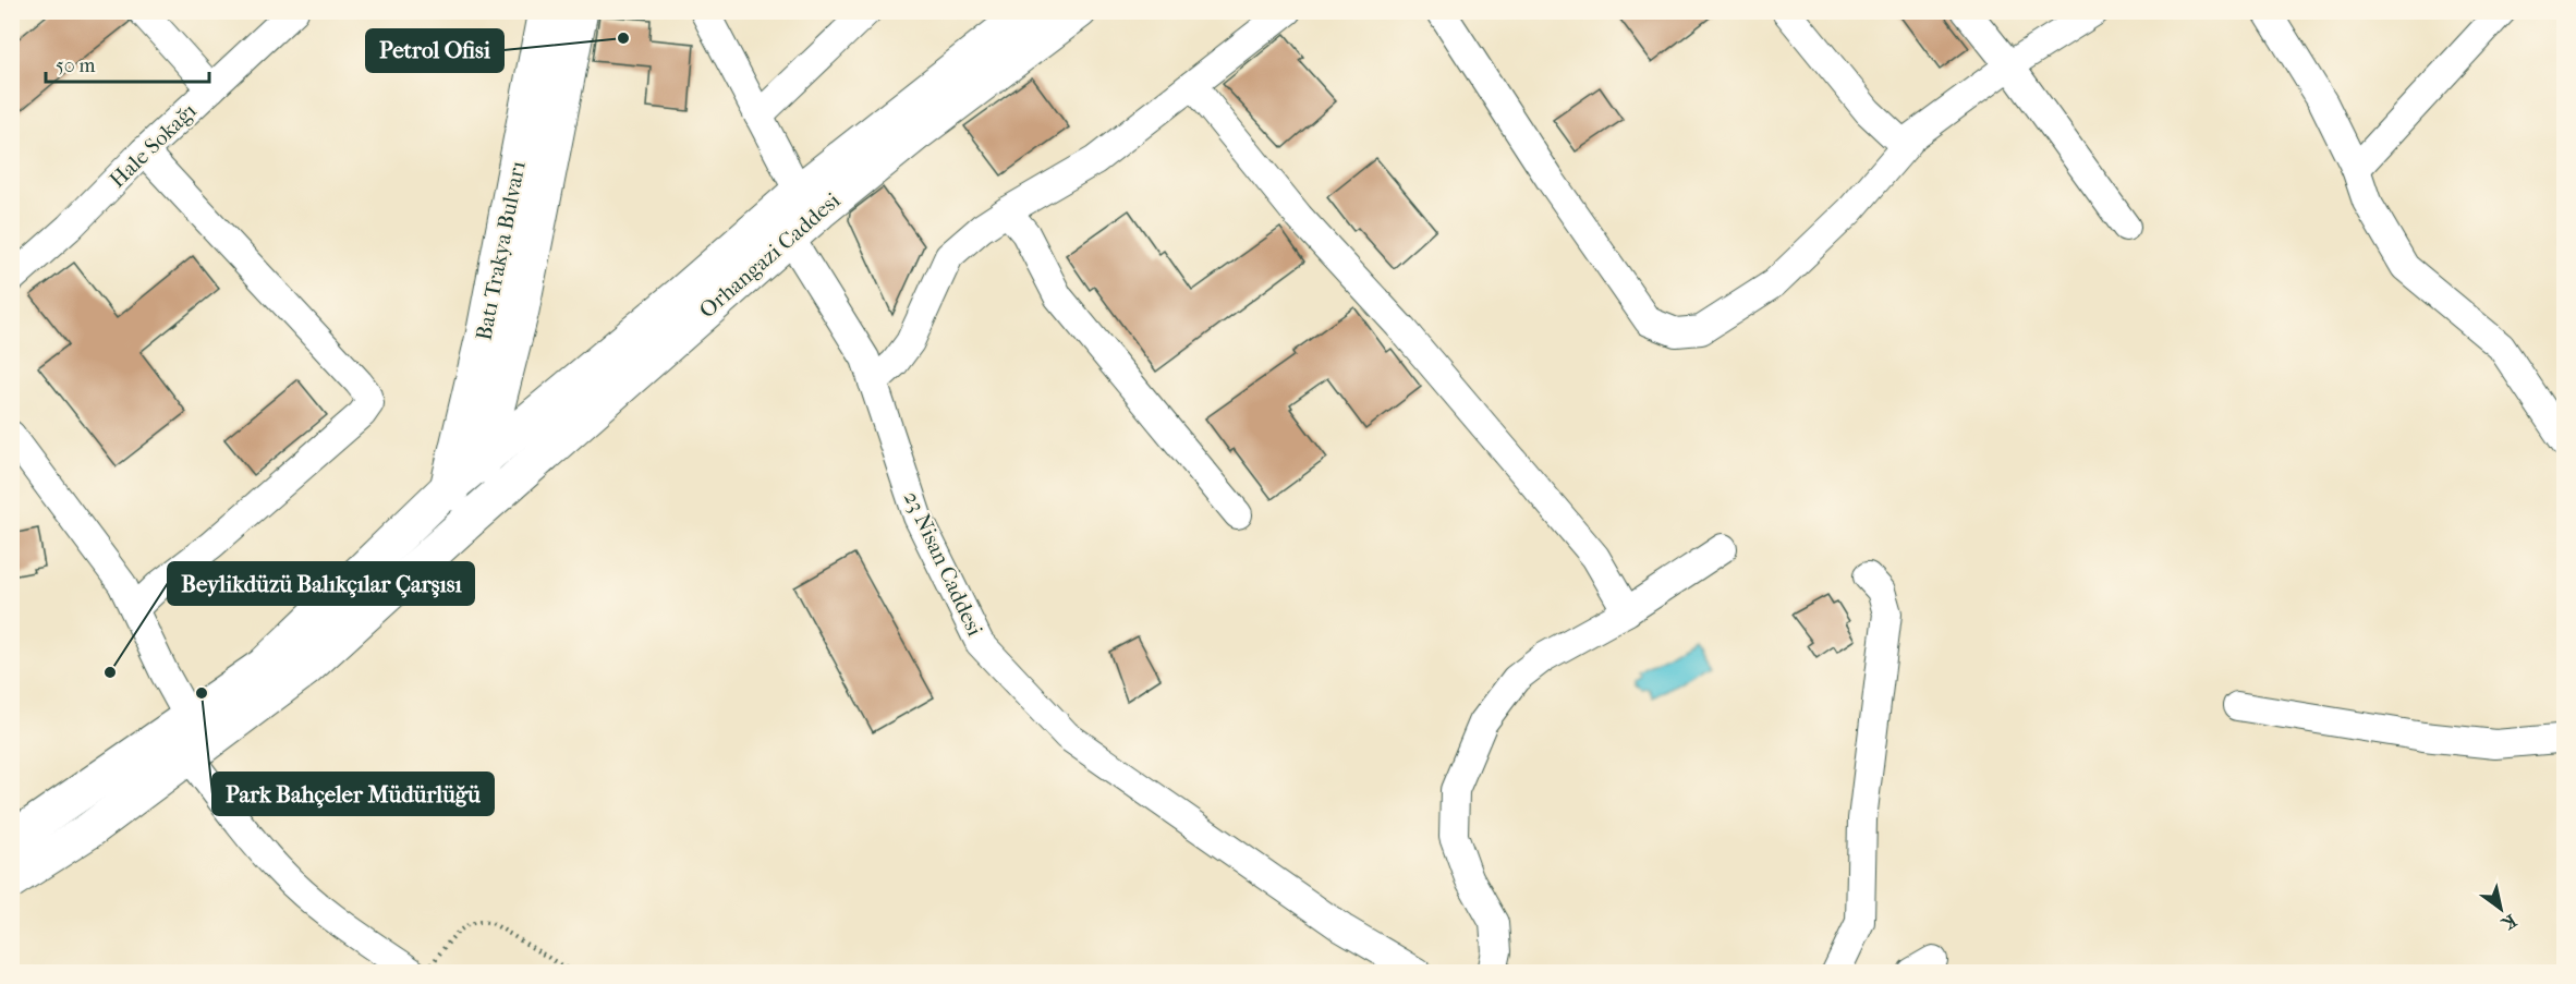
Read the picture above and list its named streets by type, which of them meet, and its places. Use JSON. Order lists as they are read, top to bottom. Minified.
{"streets":{"main road":["Batı Trakya Bulvarı","Orhangazi Caddesi"],"street":["Hale Sokağı","23 Nisan Caddesi"]},"crossings":[["Batı Trakya Bulvarı","Orhangazi Caddesi"],["Orhangazi Caddesi","23 Nisan Caddesi"]],"places":["Petrol Ofisi","Beylikdüzü Balıkçılar Çarşısı","Park Bahçeler Müdürlüğü"],"scale_bar":"50 m","north":"bottom right"}
